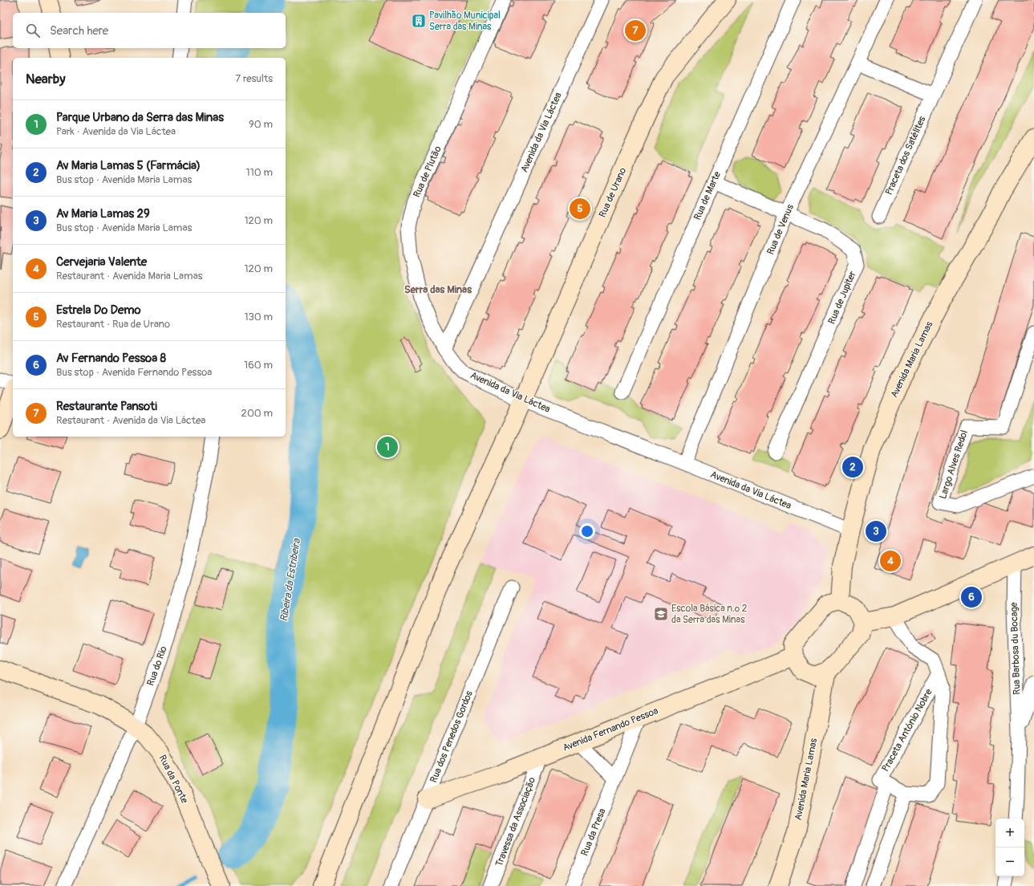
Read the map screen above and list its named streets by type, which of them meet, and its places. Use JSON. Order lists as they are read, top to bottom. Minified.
{"streets":{"street":["Avenida da Via Láctea","Praceta dos Satélites","Rua de Plutão","Rua de Urano","Rua de Marte","Rua de Venus","Rua de Jupiter","Avenida Maria Lamas","Largo Alves Redol","Rua Barbosa du Bocage","Rua do Rio","Avenida Fernando Pessoa","Praceta António Nobre","Rua dos Penedos Gordos","Rua da Ponte","Travessa da Associação","Rua da Presa"]},"crossings":[["Avenida da Via Láctea","Rua de Plutão"],["Avenida da Via Láctea","Rua de Urano"],["Avenida da Via Láctea","Rua de Venus"],["Avenida da Via Láctea","Avenida Maria Lamas"],["Rua de Marte","Rua de Jupiter"],["Rua de Venus","Rua de Jupiter"],["Rua do Rio","Rua da Ponte"],["Avenida Fernando Pessoa","Rua dos Penedos Gordos"],["Avenida Fernando Pessoa","Travessa da Associação"],["Avenida Fernando Pessoa","Rua da Presa"]],"districts":["Serra das Minas"],"water":["Ribeira da Estribeira"],"places":{"building":["Pavilhão Municipal Serra das Minas"],"school or university":["Escola Básica n.º 2 da Serra das Minas"]},"page":{"search":"Search here","pins":["7","5","1","2","3","4","6"],"heading":["Nearby","7 results"],"list":[{"mark":"1","name":"Parque Urbano da Serra das Minas","note":"Park · Avenida da Via Láctea","value":"90 m"},{"mark":"2","name":"Av Maria Lamas 5 (Farmácia)","note":"Bus stop · Avenida Maria Lamas","value":"110 m"},{"mark":"3","name":"Av Maria Lamas 29","note":"Bus stop · Avenida Maria Lamas","value":"120 m"},{"mark":"4","name":"Cervejaria Valente","note":"Restaurant · Avenida Maria Lamas","value":"120 m"},{"mark":"5","name":"Estrela Do Demo","note":"Restaurant · Rua de Urano","value":"130 m"},{"mark":"6","name":"Av Fernando Pessoa 8","note":"Bus stop · Avenida Fernando Pessoa","value":"160 m"},{"mark":"7","name":"Restaurante Pansoti","note":"Restaurant · Avenida da Via Láctea","value":"200 m"}],"map_buttons":["+","−"]}}
